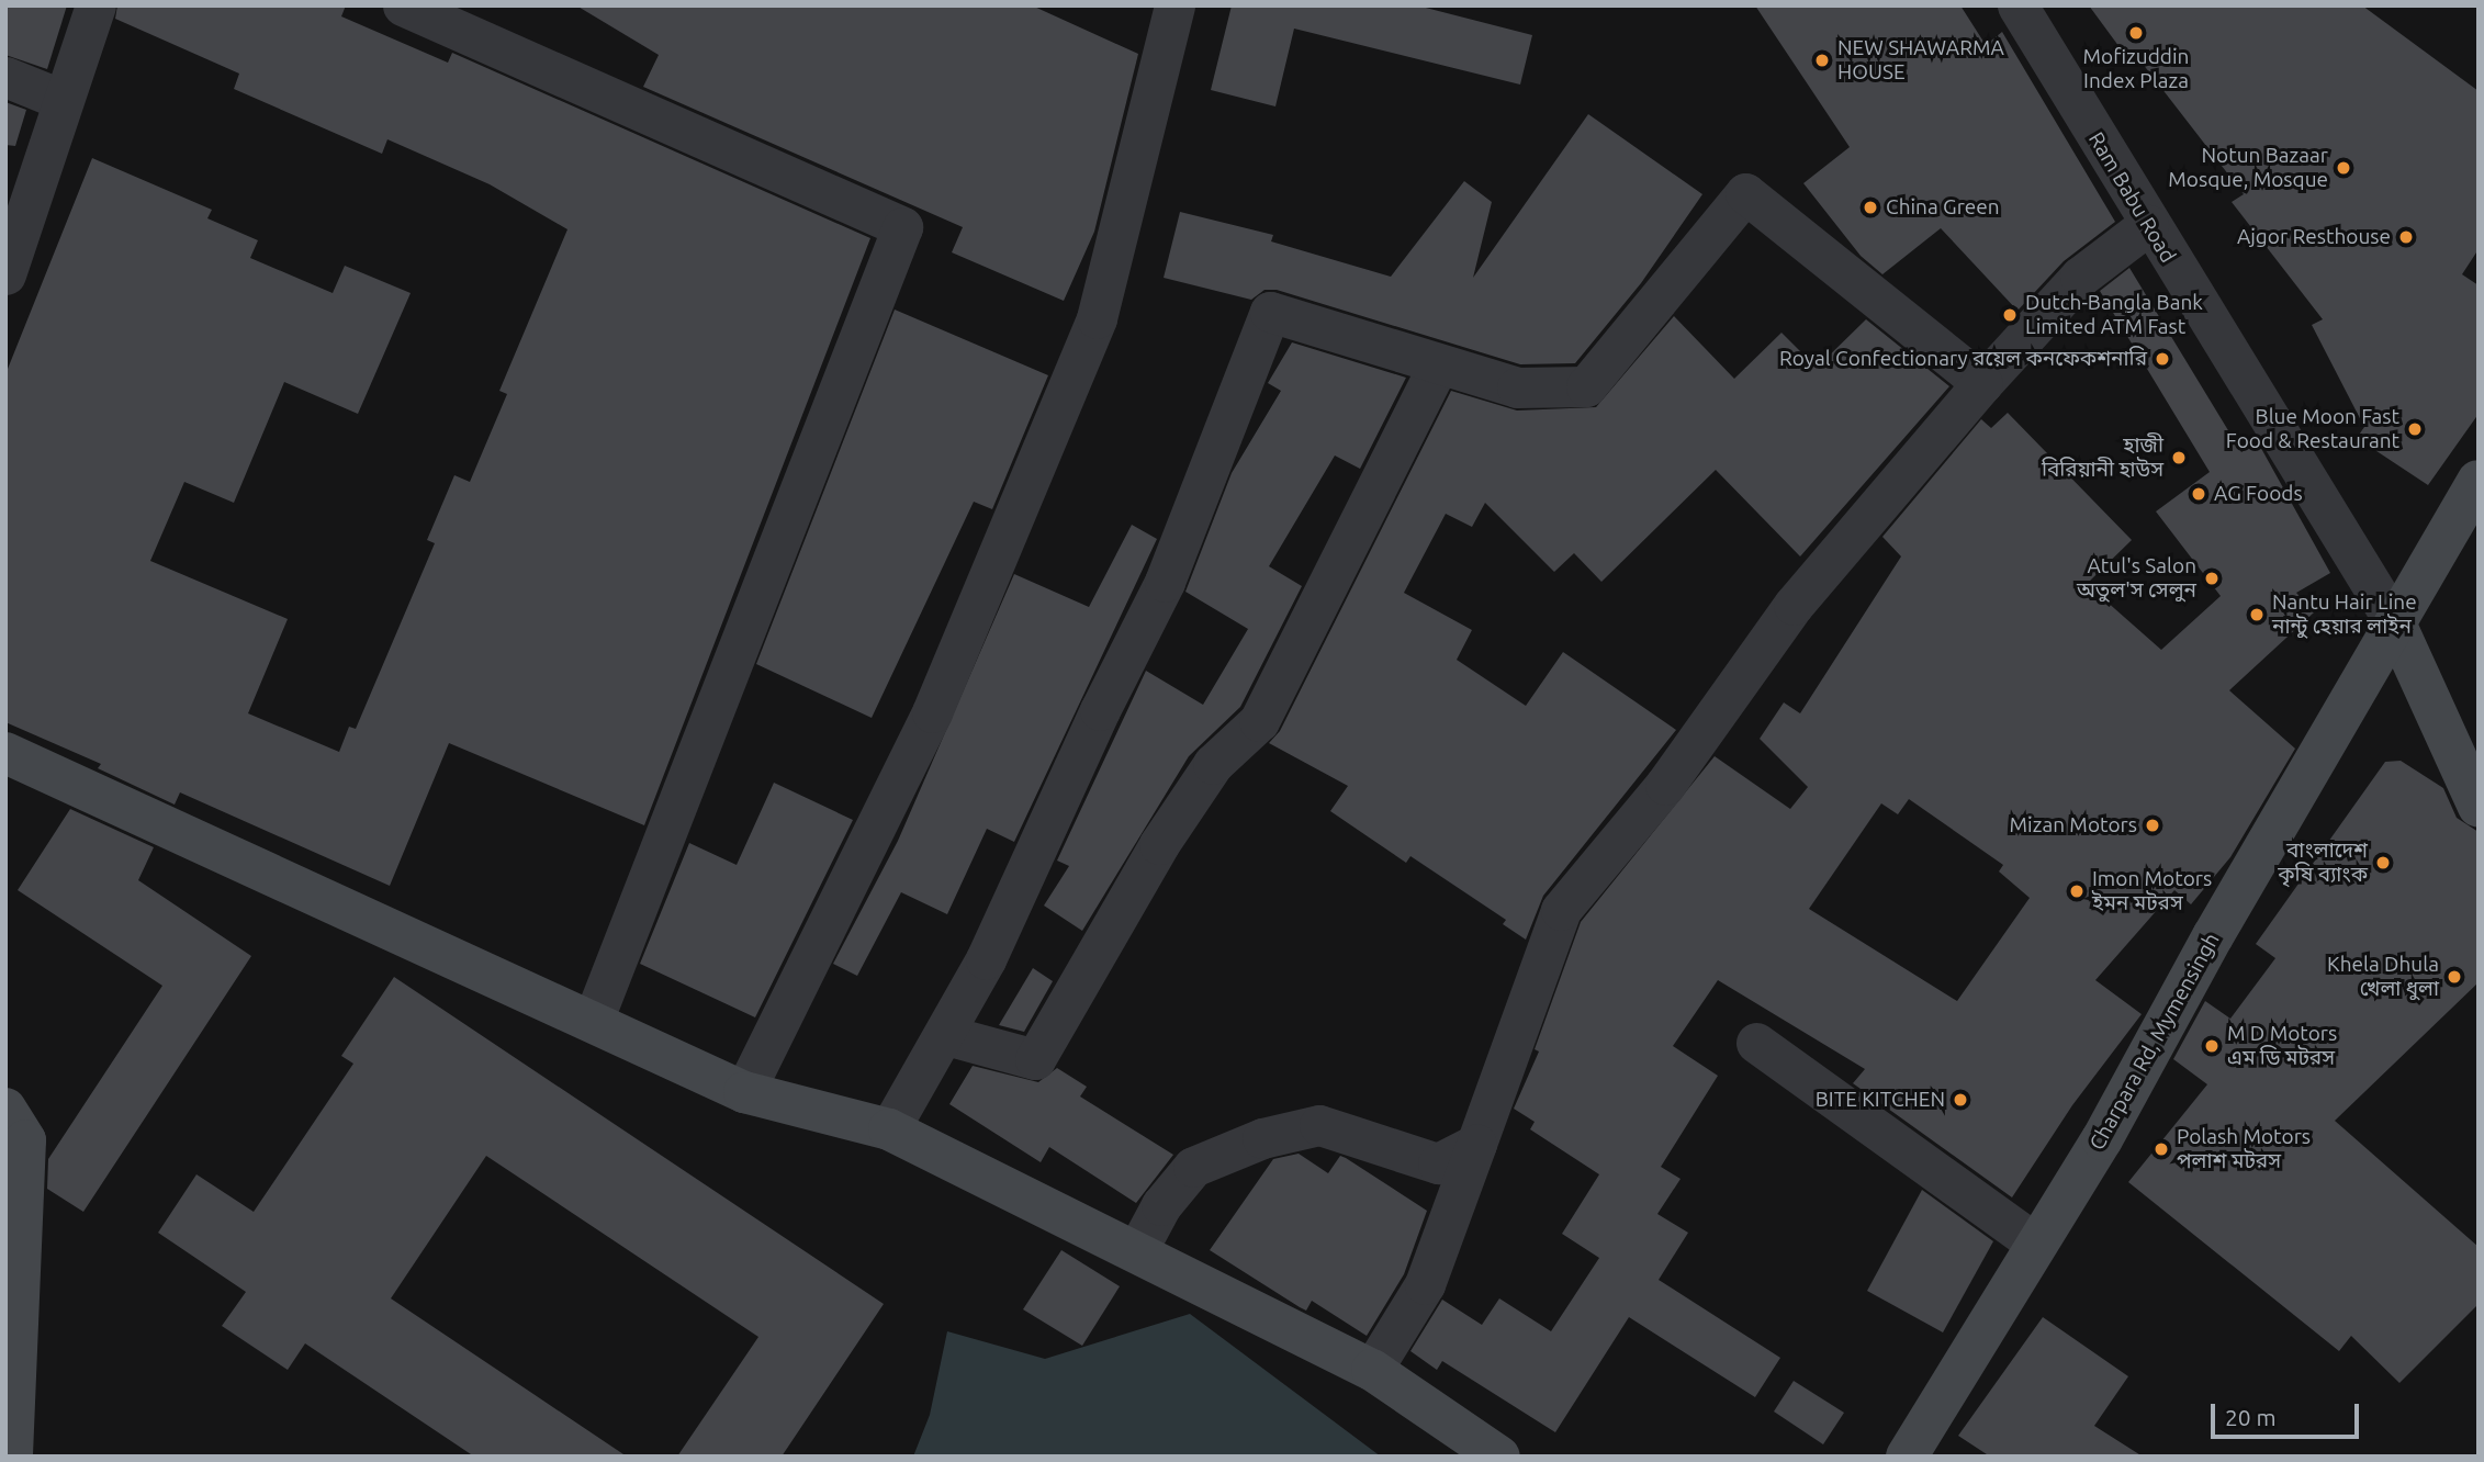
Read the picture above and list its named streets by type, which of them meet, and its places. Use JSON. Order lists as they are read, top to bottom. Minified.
{"streets":{"street":["Ram Babu Road","Charpara Rd, Mymensingh"]},"crossings":[["Ram Babu Road","Charpara Rd, Mymensingh"]],"places":["Mofizuddin Index Plaza","NEW SHAWARMA HOUSE","Notun Bazaar Mosque, Mosque","China Green","Ajgor Resthouse","Dutch-Bangla Bank Limited ATM Fast","Royal Confectionary রয়েল কনফেকশনারি","Blue Moon Fast Food & Restaurant","হাজী বিরিয়ানী হাউস","AG Foods","Atul's Salon অতুল'স সেলুন","Nantu Hair Line নান্টু হেয়ার লাইন","Mizan Motors","বাংলাদেশ কৃষি ব্যাংক","Imon Motors ইমন মটরস","Khela Dhula খেলা ধুলা","M D Motors এম ডি মটরস","BITE KITCHEN","Polash Motors পলাশ মটরস"],"scale_bar":"20 m"}
